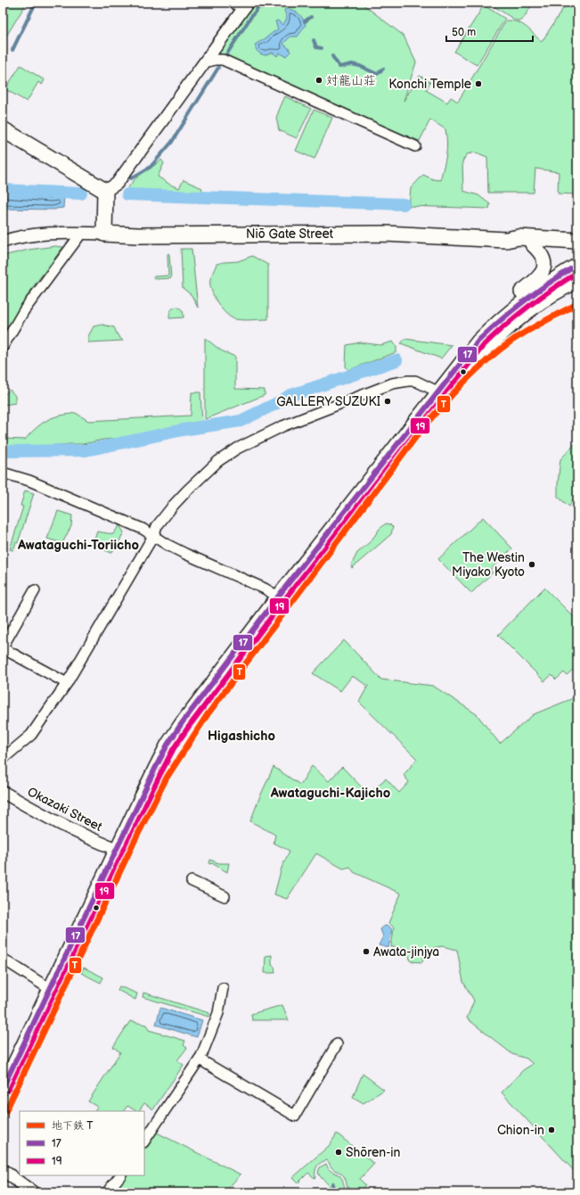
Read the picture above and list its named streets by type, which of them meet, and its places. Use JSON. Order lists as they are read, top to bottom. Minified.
{"streets":{"main road":["Niō Gate Street"],"street":["Okazaki Street"]},"districts":["Awataguchi-Toriicho","Higashicho","Awataguchi-Kajicho"],"places":["対龍山荘","Konchi Temple","GALLERY SUZUKI","The Westin Miyako Kyoto","Awata-jinjya","Chion-in","Shōren-in"],"lines":["transit line 17","transit line 19","metro line T"],"legend":["地下鉄 T","17","19"],"scale_bar":"50 m"}
